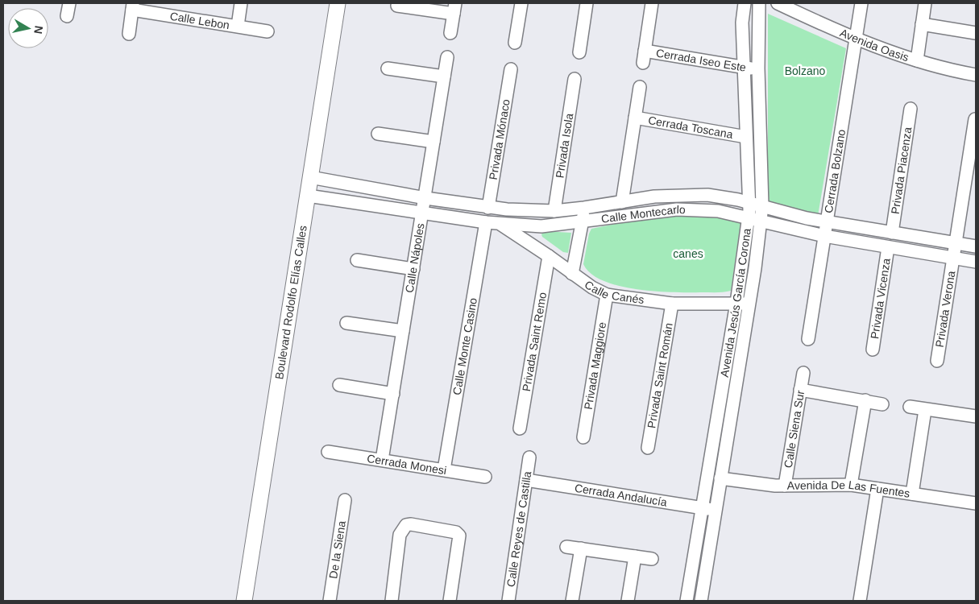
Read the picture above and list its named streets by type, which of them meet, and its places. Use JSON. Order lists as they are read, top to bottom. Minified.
{"streets":{"main road":["Boulevard Rodolfo Elías Calles"],"street":["Calle Lebon","Avenida Oasis","Cerrada Iseo Este","Cerrada Toscana","Privada Mónaco","Privada Isola","Privada Piacenza","Cerrada Bolzano","Calle Montecarlo","Calle Nápoles","Calle Canés","Privada Vicenza","Avenida Jesús García Corona","Privada Verona","Privada Saint Remo","Calle Monte Casino","Privada Maggiore","Privada Saint Román","Calle Siena Sur","Cerrada Monesi","Avenida De Las Fuentes","Cerrada Andalucía","Calle Reyes de Castilla","De la Siena"]},"crossings":[["Avenida Oasis","Cerrada Bolzano"],["Cerrada Iseo Este","Avenida Jesús García Corona"],["Cerrada Toscana","Calle Montecarlo"],["Cerrada Toscana","Avenida Jesús García Corona"],["Privada Mónaco","Calle Montecarlo"],["Privada Isola","Calle Montecarlo"],["Privada Piacenza","Calle Montecarlo"],["Cerrada Bolzano","Calle Montecarlo"],["Calle Montecarlo","Calle Nápoles"],["Calle Montecarlo","Calle Canés"],["Calle Montecarlo","Privada Vicenza"],["Calle Montecarlo","Boulevard Rodolfo Elías Calles"],["Calle Montecarlo","Avenida Jesús García Corona"],["Calle Montecarlo","Privada Verona"],["Calle Montecarlo","Calle Monte Casino"],["Calle Nápoles","Cerrada Monesi"],["Calle Canés","Avenida Jesús García Corona"],["Calle Canés","Privada Saint Remo"],["Calle Canés","Privada Maggiore"],["Calle Canés","Privada Saint Román"],["Avenida Jesús García Corona","Avenida De Las Fuentes"],["Avenida Jesús García Corona","Cerrada Andalucía"],["Calle Monte Casino","Cerrada Monesi"],["Calle Siena Sur","Avenida De Las Fuentes"],["Cerrada Andalucía","Calle Reyes de Castilla"]],"parks":["Bolzano","canes"],"north":"right"}
